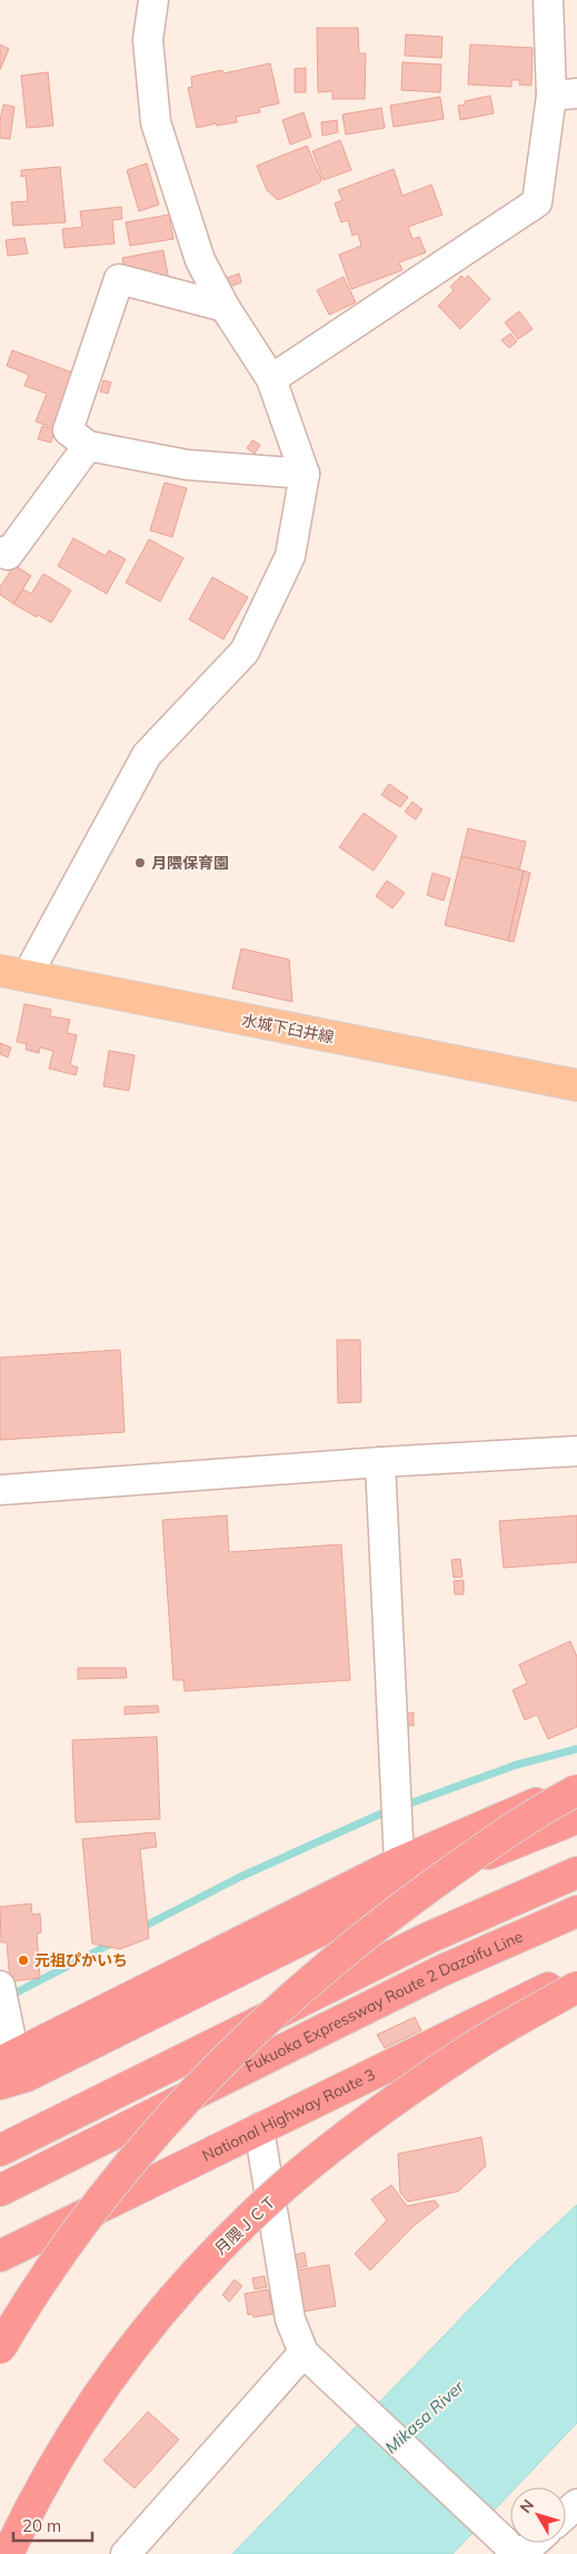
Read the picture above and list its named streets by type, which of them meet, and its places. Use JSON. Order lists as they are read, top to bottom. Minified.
{"streets":{"highway":["Fukuoka Expressway Route 2 Dazaifu Line","National Highway Route 3","月隈ＪＣＴ"],"main road":["水城下臼井線"]},"water":["Mikasa River"],"places":["月隈保育園","元祖ぴかいち"],"scale_bar":"20 m","north":"top left"}
